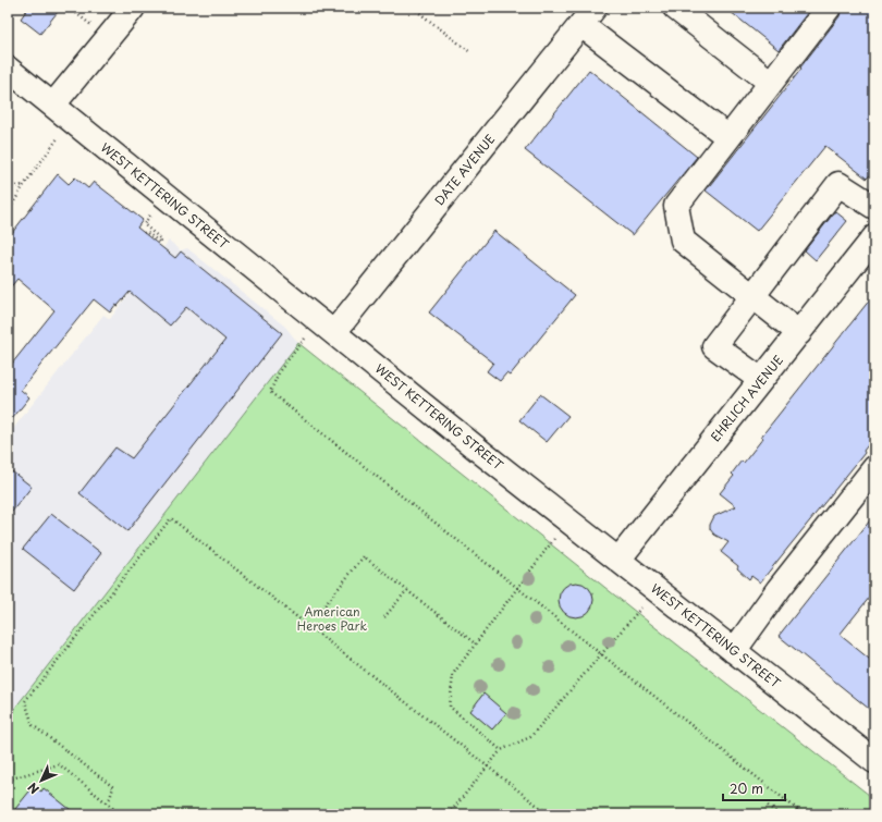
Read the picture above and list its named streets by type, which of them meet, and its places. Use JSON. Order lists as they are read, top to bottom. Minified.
{"streets":{"street":["DATE AVENUE","WEST KETTERING STREET","EHRLICH AVENUE"]},"crossings":[["DATE AVENUE","WEST KETTERING STREET"],["WEST KETTERING STREET","EHRLICH AVENUE"]],"parks":["American Heroes Park"],"scale_bar":"20 m","north":"bottom left"}
